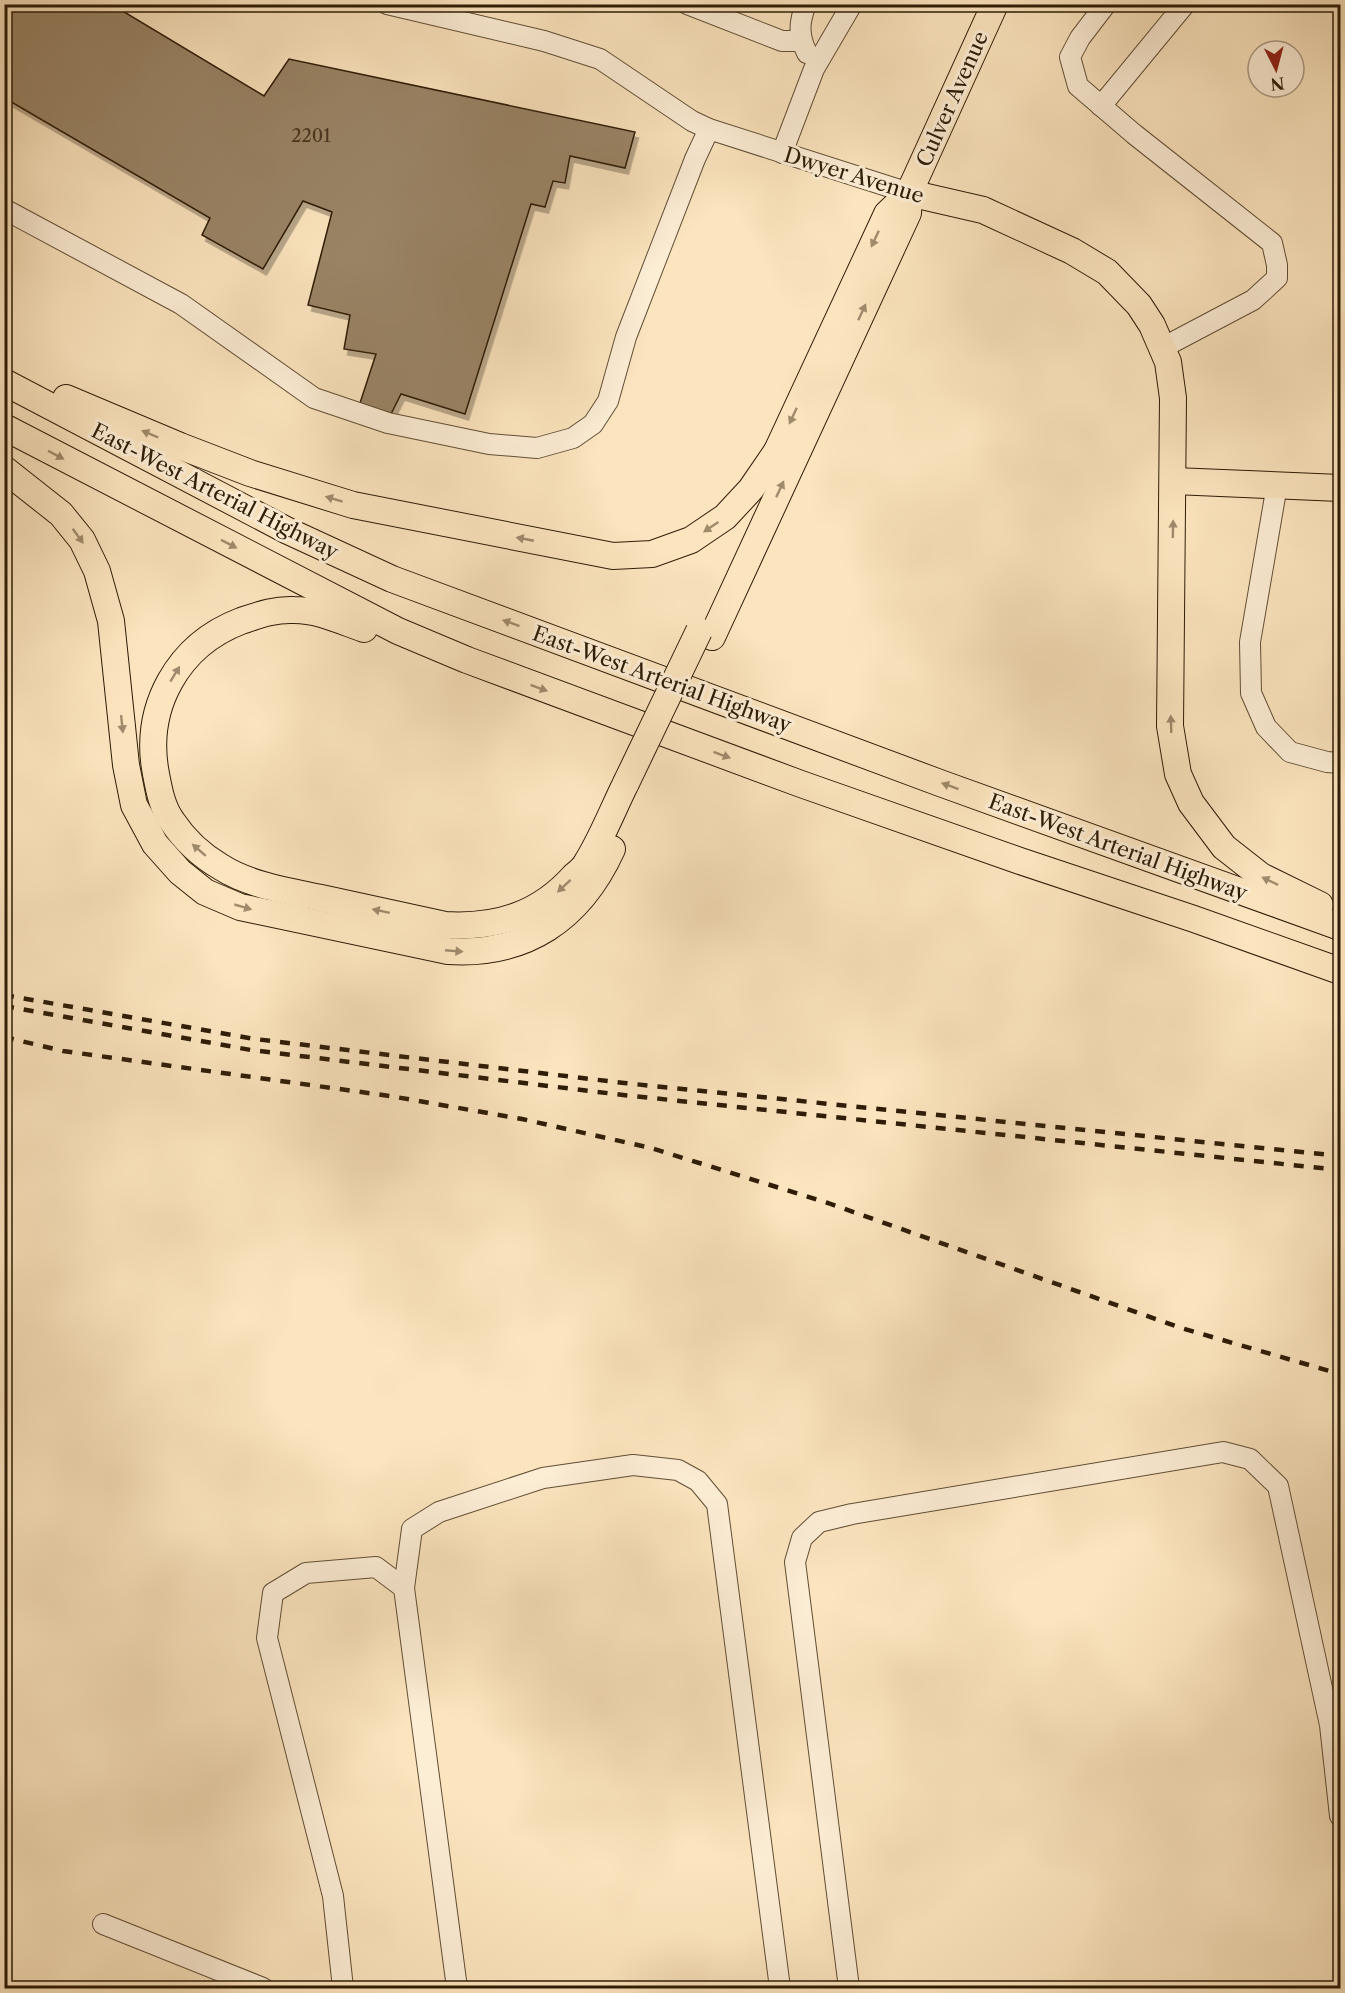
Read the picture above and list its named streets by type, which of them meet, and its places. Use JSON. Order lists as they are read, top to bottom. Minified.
{"streets":{"main road":["Culver Avenue","Dwyer Avenue","East-West Arterial Highway"]},"crossings":[["Culver Avenue","Dwyer Avenue"]],"house_numbers":["2201"],"north":"bottom"}
